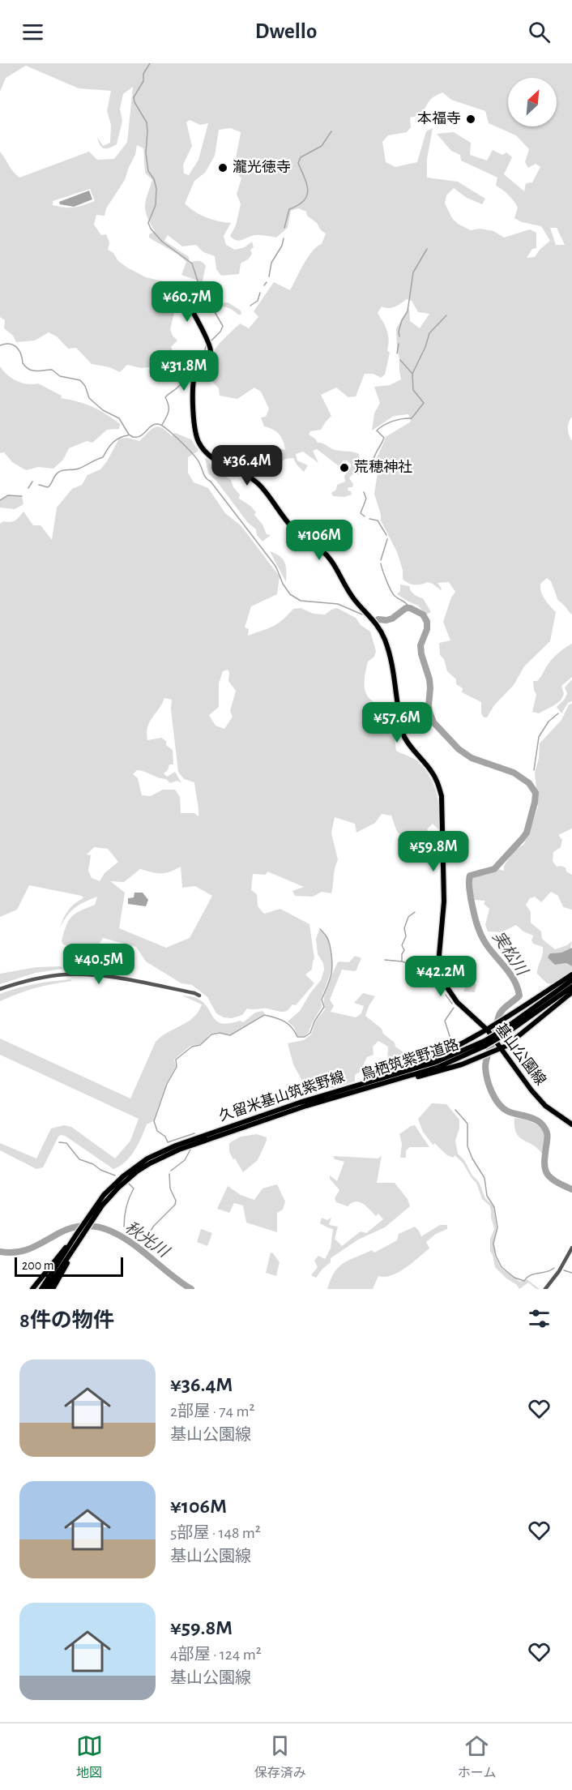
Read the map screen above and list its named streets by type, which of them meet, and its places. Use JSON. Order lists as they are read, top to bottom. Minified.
{"streets":{"main road":["基山公園線","久留米基山筑紫野線"]},"water":["実松川","秋光川"],"places":["本福寺","瀧光徳寺","荒穂神社"],"scale_bar":"200 m","north":"top right","page":{"header":"Dwello","price":["¥60.7M","¥31.8M","¥36.4M","¥106M","¥57.6M","¥59.8M","¥40.5M","¥42.2M"],"scale":"200 m","heading":"8件の物件","list":[{"name":"¥36.4M","note":"2部屋 · 74 m² · 基山公園線"},{"name":"¥106M","note":"5部屋 · 148 m² · 基山公園線"},{"name":"¥59.8M","note":"4部屋 · 124 m² · 基山公園線"}],"tabs":["地図","保存済み","ホーム"]}}
